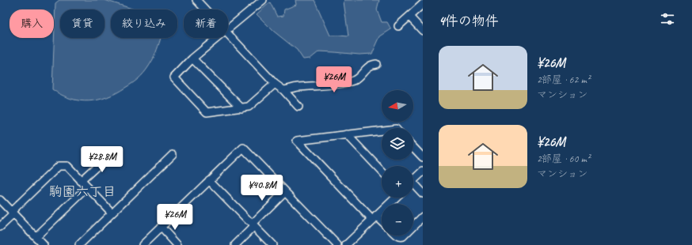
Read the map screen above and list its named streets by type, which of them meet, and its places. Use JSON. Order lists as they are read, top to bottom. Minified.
{"districts":["駒園六丁目"],"north":"left","page":{"heading":"4件の物件","chip":["購入","賃貸","絞り込み","新着"],"list":[{"name":"¥26M","note":"2部屋 · 62 m² · マンション"},{"name":"¥26M","note":"2部屋 · 60 m² · マンション"}],"price":["¥26M","¥28.8M","¥40.8M","¥26M"],"map_buttons":["+","−"]}}
